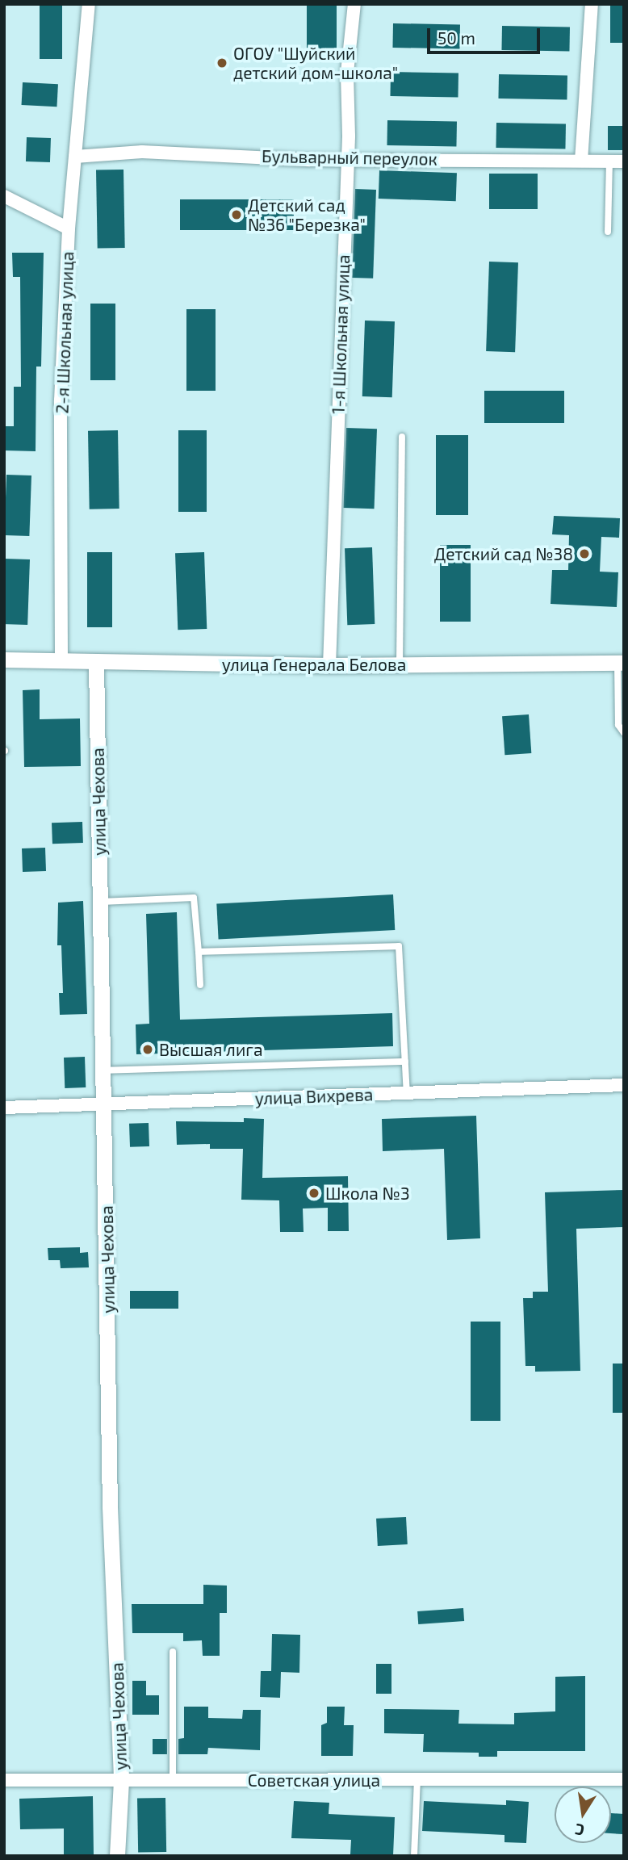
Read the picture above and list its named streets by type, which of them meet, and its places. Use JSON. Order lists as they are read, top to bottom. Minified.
{"streets":{"street":["Бульварный переулок","2-я Школьная улица","1-я Школьная улица","улица Генерала Белова","улица Чехова","улица Вихрева","Советская улица"]},"crossings":[["Бульварный переулок","2-я Школьная улица"],["Бульварный переулок","1-я Школьная улица"],["2-я Школьная улица","улица Генерала Белова"],["1-я Школьная улица","улица Генерала Белова"],["улица Генерала Белова","улица Чехова"],["улица Чехова","улица Вихрева"],["улица Чехова","Советская улица"]],"places":["ОГОУ \"Шуйский детский дом-школа\"","Детский сад №36 \"Березка\"","Детский сад №38","Высшая лига","Школа №3"],"scale_bar":"50 m","north":"bottom"}
